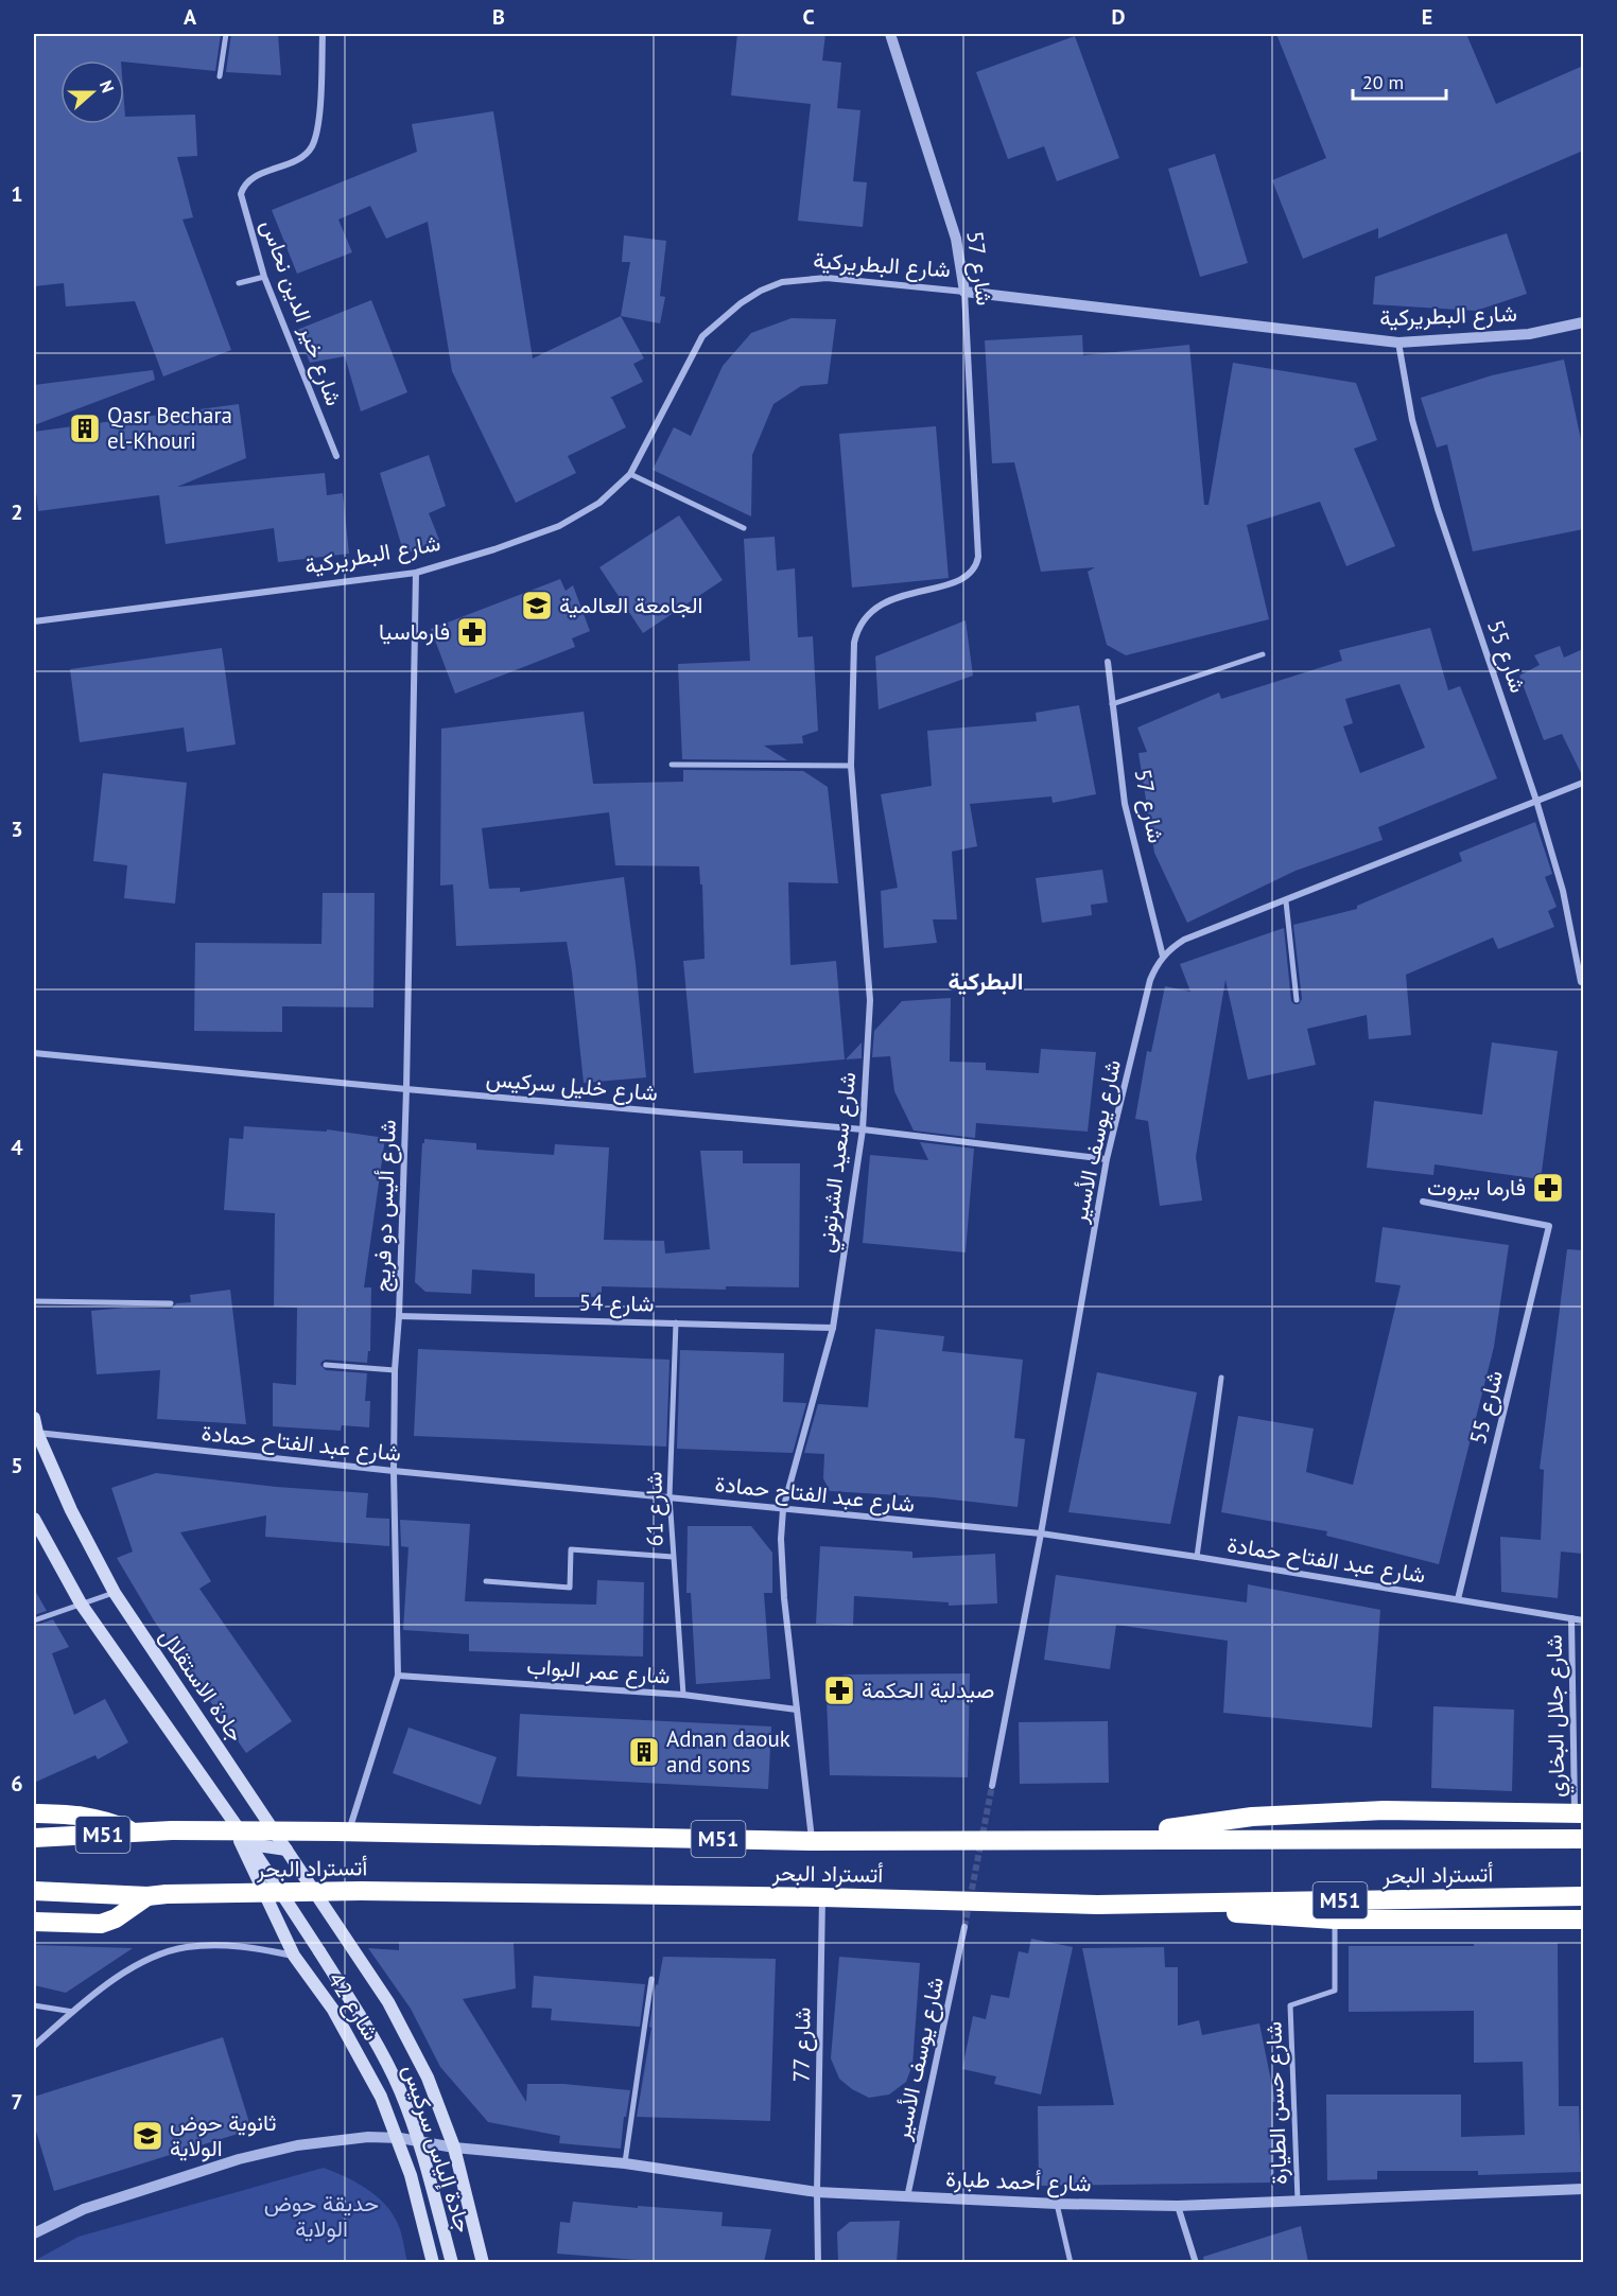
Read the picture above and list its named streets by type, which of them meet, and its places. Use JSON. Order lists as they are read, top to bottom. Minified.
{"streets":{"highway":["M51","أتستراد البحر"],"main road":["جادة الاستقلال","شارع 42","جادة إلياس سركيس"],"street":["شارع البطريركية","شارع 57","شارع خير الدين نحاس","شارع 55","شارع خليل سركيس","شارع يوسف الأسير","شارع سعيد الشرتوني","شارع أليس دو فريج","شارع 54","شارع عبد الفتاح حمادة","شارع 61","شارع عمر البواب","شارع جلال البخاري","شارع 77","شارع حسن الطيارة","شارع أحمد طبارة"]},"crossings":[["شارع البطريركية","شارع 57"],["شارع البطريركية","شارع 55"],["شارع البطريركية","شارع أليس دو فريج"],["شارع 57","شارع يوسف الأسير"],["شارع 57","شارع سعيد الشرتوني"],["شارع 55","شارع يوسف الأسير"],["شارع 55","شارع عبد الفتاح حمادة"],["شارع خليل سركيس","شارع يوسف الأسير"],["شارع خليل سركيس","شارع سعيد الشرتوني"],["شارع خليل سركيس","شارع أليس دو فريج"],["شارع يوسف الأسير","شارع عبد الفتاح حمادة"],["شارع يوسف الأسير","شارع أحمد طبارة"],["شارع سعيد الشرتوني","شارع 54"],["شارع سعيد الشرتوني","شارع عبد الفتاح حمادة"],["شارع سعيد الشرتوني","شارع عمر البواب"],["شارع سعيد الشرتوني","أتستراد البحر"],["شارع أليس دو فريج","شارع 54"],["شارع أليس دو فريج","شارع عبد الفتاح حمادة"],["شارع أليس دو فريج","شارع عمر البواب"],["شارع أليس دو فريج","أتستراد البحر"],["شارع 54","شارع 61"],["شارع عبد الفتاح حمادة","شارع 61"],["شارع عبد الفتاح حمادة","جادة الاستقلال"],["شارع عبد الفتاح حمادة","شارع جلال البخاري"],["شارع 61","شارع عمر البواب"],["جادة الاستقلال","جادة إلياس سركيس"],["أتستراد البحر","شارع 77"],["شارع 42","شارع أحمد طبارة"],["شارع 77","شارع أحمد طبارة"],["شارع حسن الطيارة","شارع أحمد طبارة"],["جادة إلياس سركيس","شارع أحمد طبارة"]],"districts":["البطركية"],"parks":["حديقة حوض الولاية"],"places":{"building":["Qasr Bechara el-Khouri","Adnan daouk and sons"],"school or university":["الجامعة العالمية","ثانوية حوض الولاية"],"pharmacy":["فارماسيا","فارما بيروت","صيدلية الحكمة"]},"scale_bar":"20 m","north":"right","grid":{"columns":["A","B","C","D","E"],"rows":["1","2","3","4","5","6","7"]}}
